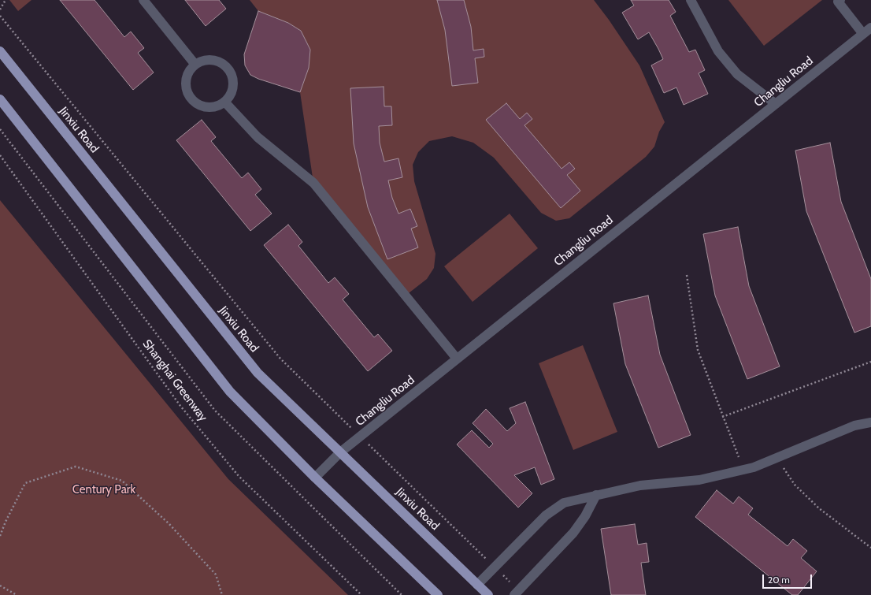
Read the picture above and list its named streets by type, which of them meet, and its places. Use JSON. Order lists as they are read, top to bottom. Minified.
{"streets":{"main road":["Jinxiu Road"],"street":["Changliu Road"],"path":["Shanghai Greenway"]},"crossings":[["Changliu Road","Jinxiu Road"]],"parks":["Century Park"],"scale_bar":"20 m"}
